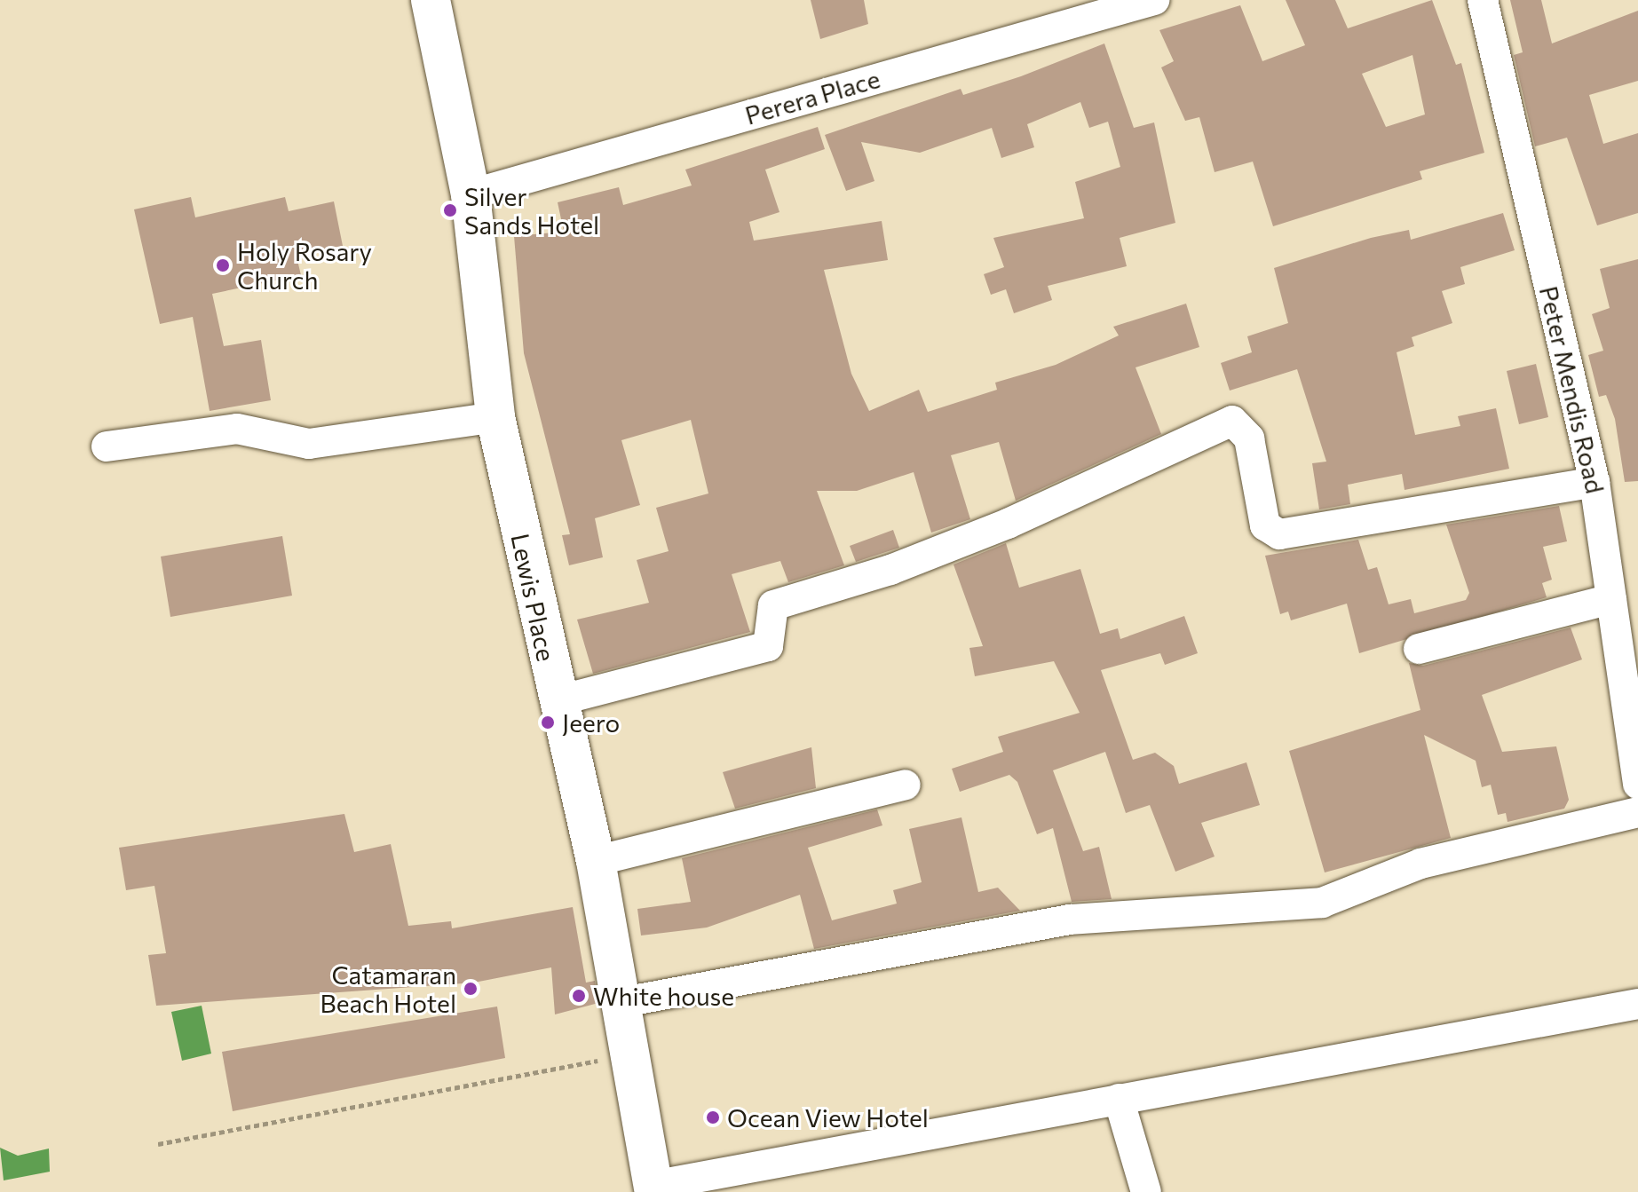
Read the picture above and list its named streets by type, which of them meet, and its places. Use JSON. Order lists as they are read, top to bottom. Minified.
{"streets":{"street":["Perera Place","Peter Mendis Road","Lewis Place"]},"crossings":[["Perera Place","Lewis Place"]],"places":["Silver Sands Hotel","Holy Rosary Church","Jeero","Catamaran Beach Hotel","White house","Ocean View Hotel"]}
